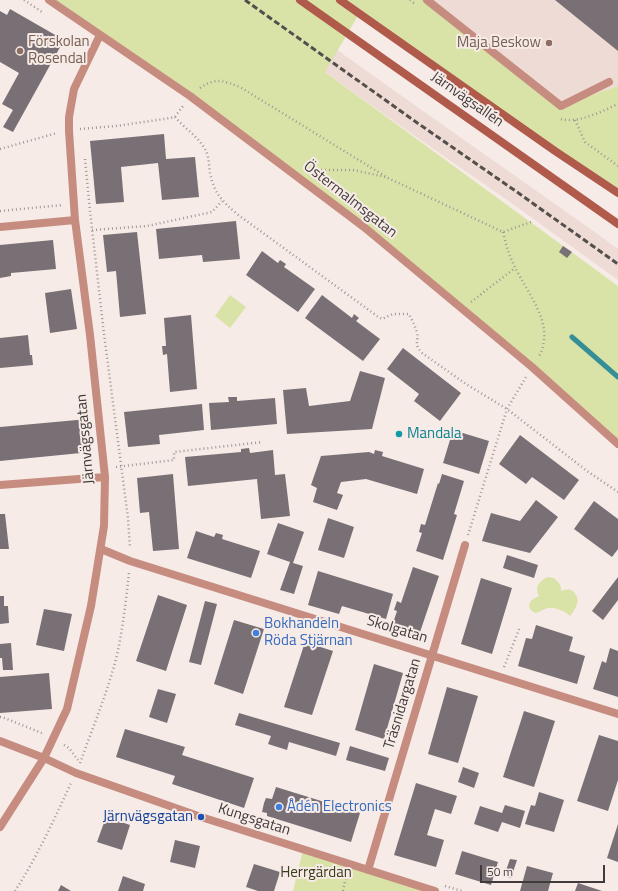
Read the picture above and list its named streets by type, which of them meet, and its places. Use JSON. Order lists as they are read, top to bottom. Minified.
{"streets":{"main road":["Järnvägsallén"],"street":["Östermalmsgatan","Järnvägsgatan","Skolgatan","Träsnidargatan","Kungsgatan"]},"crossings":[["Östermalmsgatan","Järnvägsgatan"],["Järnvägsgatan","Skolgatan"],["Järnvägsgatan","Kungsgatan"],["Skolgatan","Träsnidargatan"],["Träsnidargatan","Kungsgatan"]],"parks":["Herrgärdan"],"places":["Maja Beskow","Förskolan Rosendal","Mandala","Bokhandeln Röda Stjärnan","Ådén Electronics","Järnvägsgatan"],"scale_bar":"50 m"}
